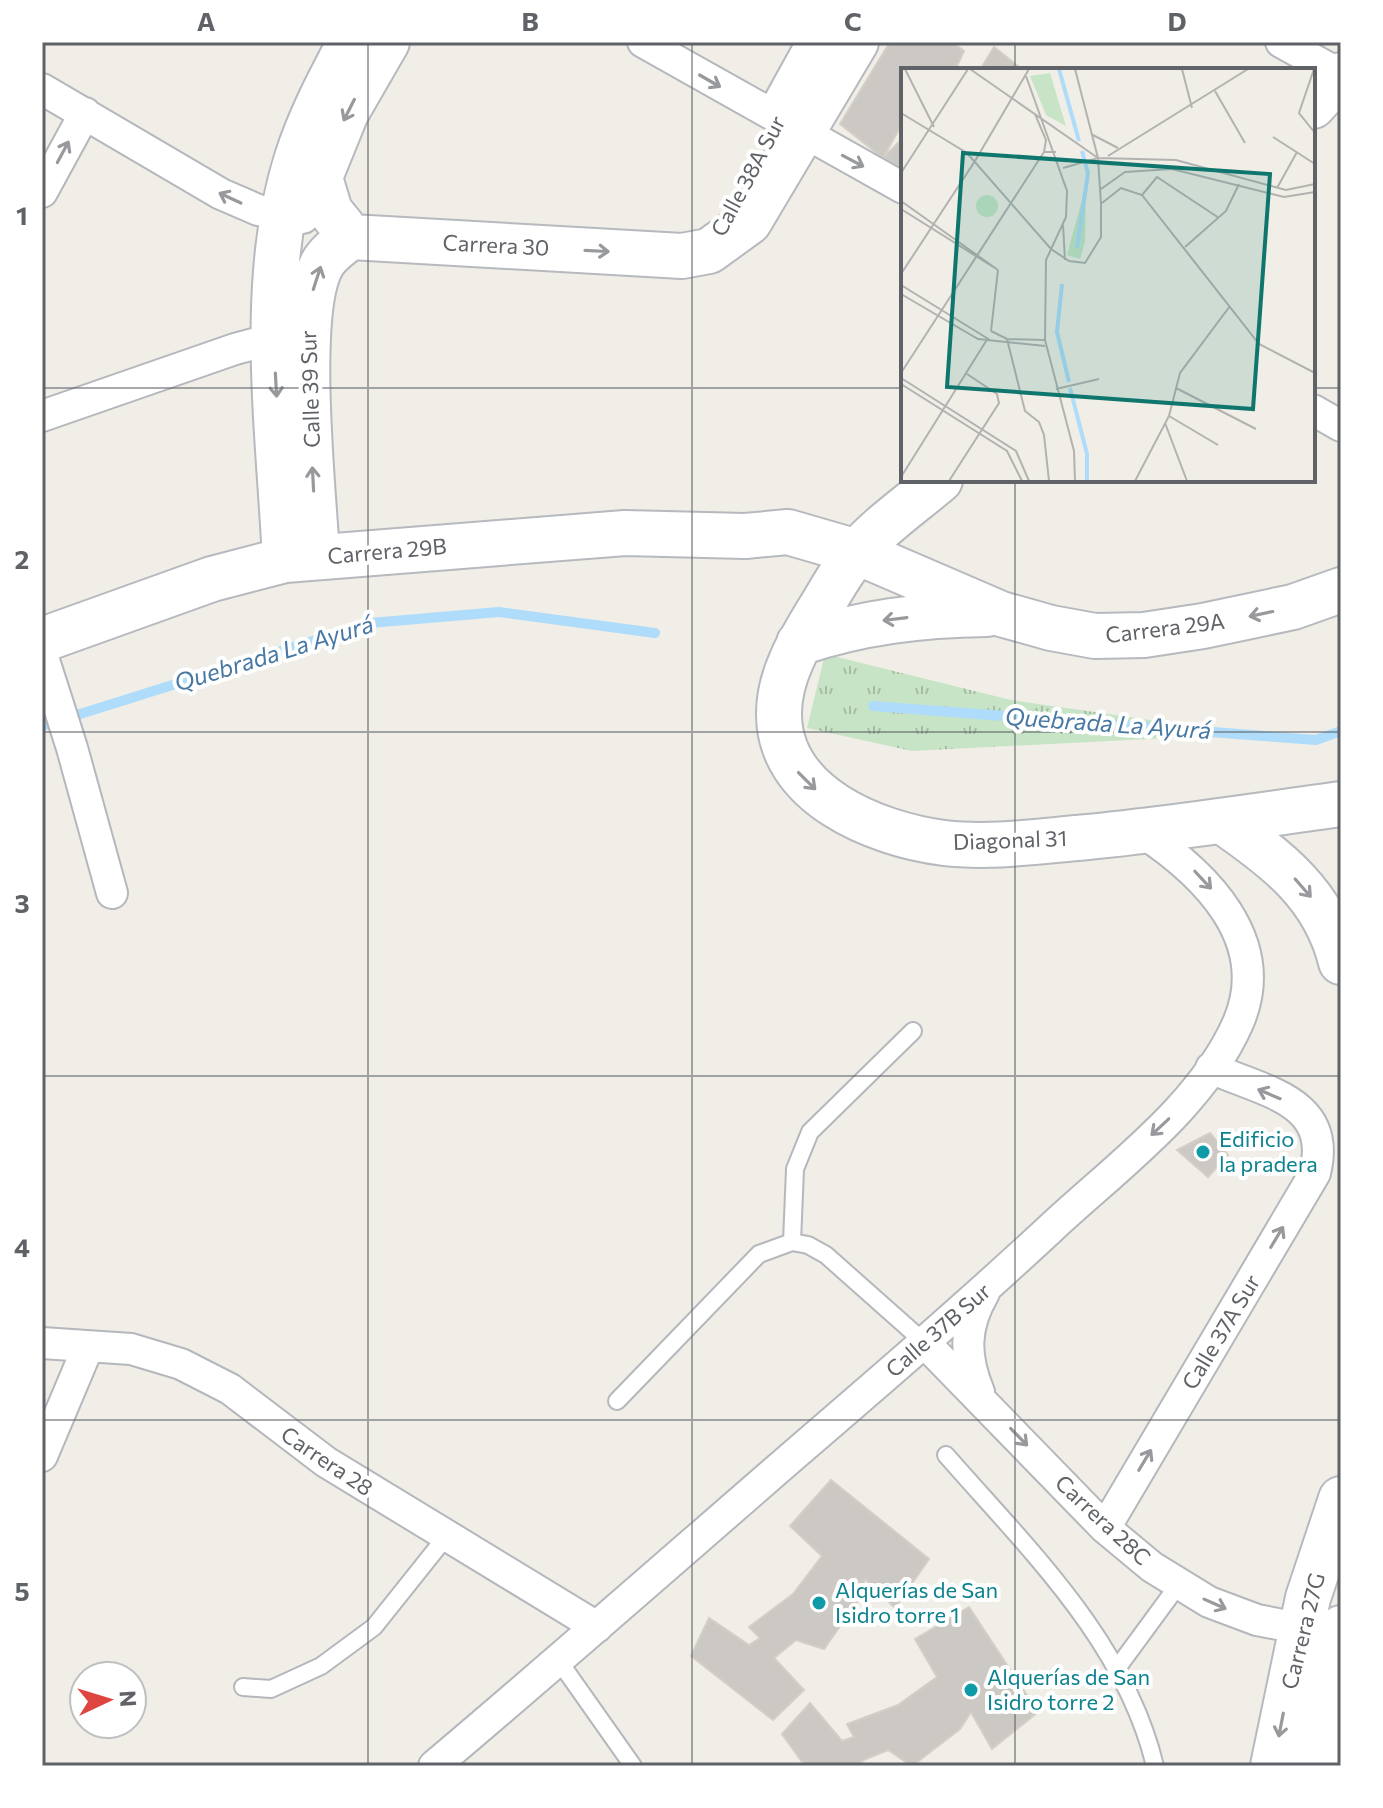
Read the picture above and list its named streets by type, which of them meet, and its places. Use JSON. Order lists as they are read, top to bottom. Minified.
{"streets":{"street":["Calle 38A Sur","Carrera 30","Calle 39 Sur","Carrera 29B","Carrera 29A","Diagonal 31","Calle 37B Sur","Calle 37A Sur","Carrera 28","Carrera 28C","Carrera 27G"]},"crossings":[["Calle 38A Sur","Carrera 30"],["Carrera 30","Calle 39 Sur"],["Calle 39 Sur","Carrera 29B"],["Carrera 29B","Carrera 29A"],["Carrera 29B","Diagonal 31"],["Carrera 29A","Diagonal 31"],["Diagonal 31","Calle 37B Sur"],["Calle 37B Sur","Calle 37A Sur"],["Calle 37B Sur","Carrera 28"],["Calle 37B Sur","Carrera 28C"],["Calle 37A Sur","Carrera 28C"],["Carrera 28C","Carrera 27G"]],"one_way":["Carrera 30","Carrera 29A","Calle 37B Sur","Calle 37A Sur","Carrera 28C"],"water":["Quebrada La Ayurá"],"places":["Edificio la pradera","Alquerías de San Isidro torre 1","Alquerías de San Isidro torre 2"],"north":"right","grid":{"columns":["A","B","C","D"],"rows":["1","2","3","4","5"]}}
